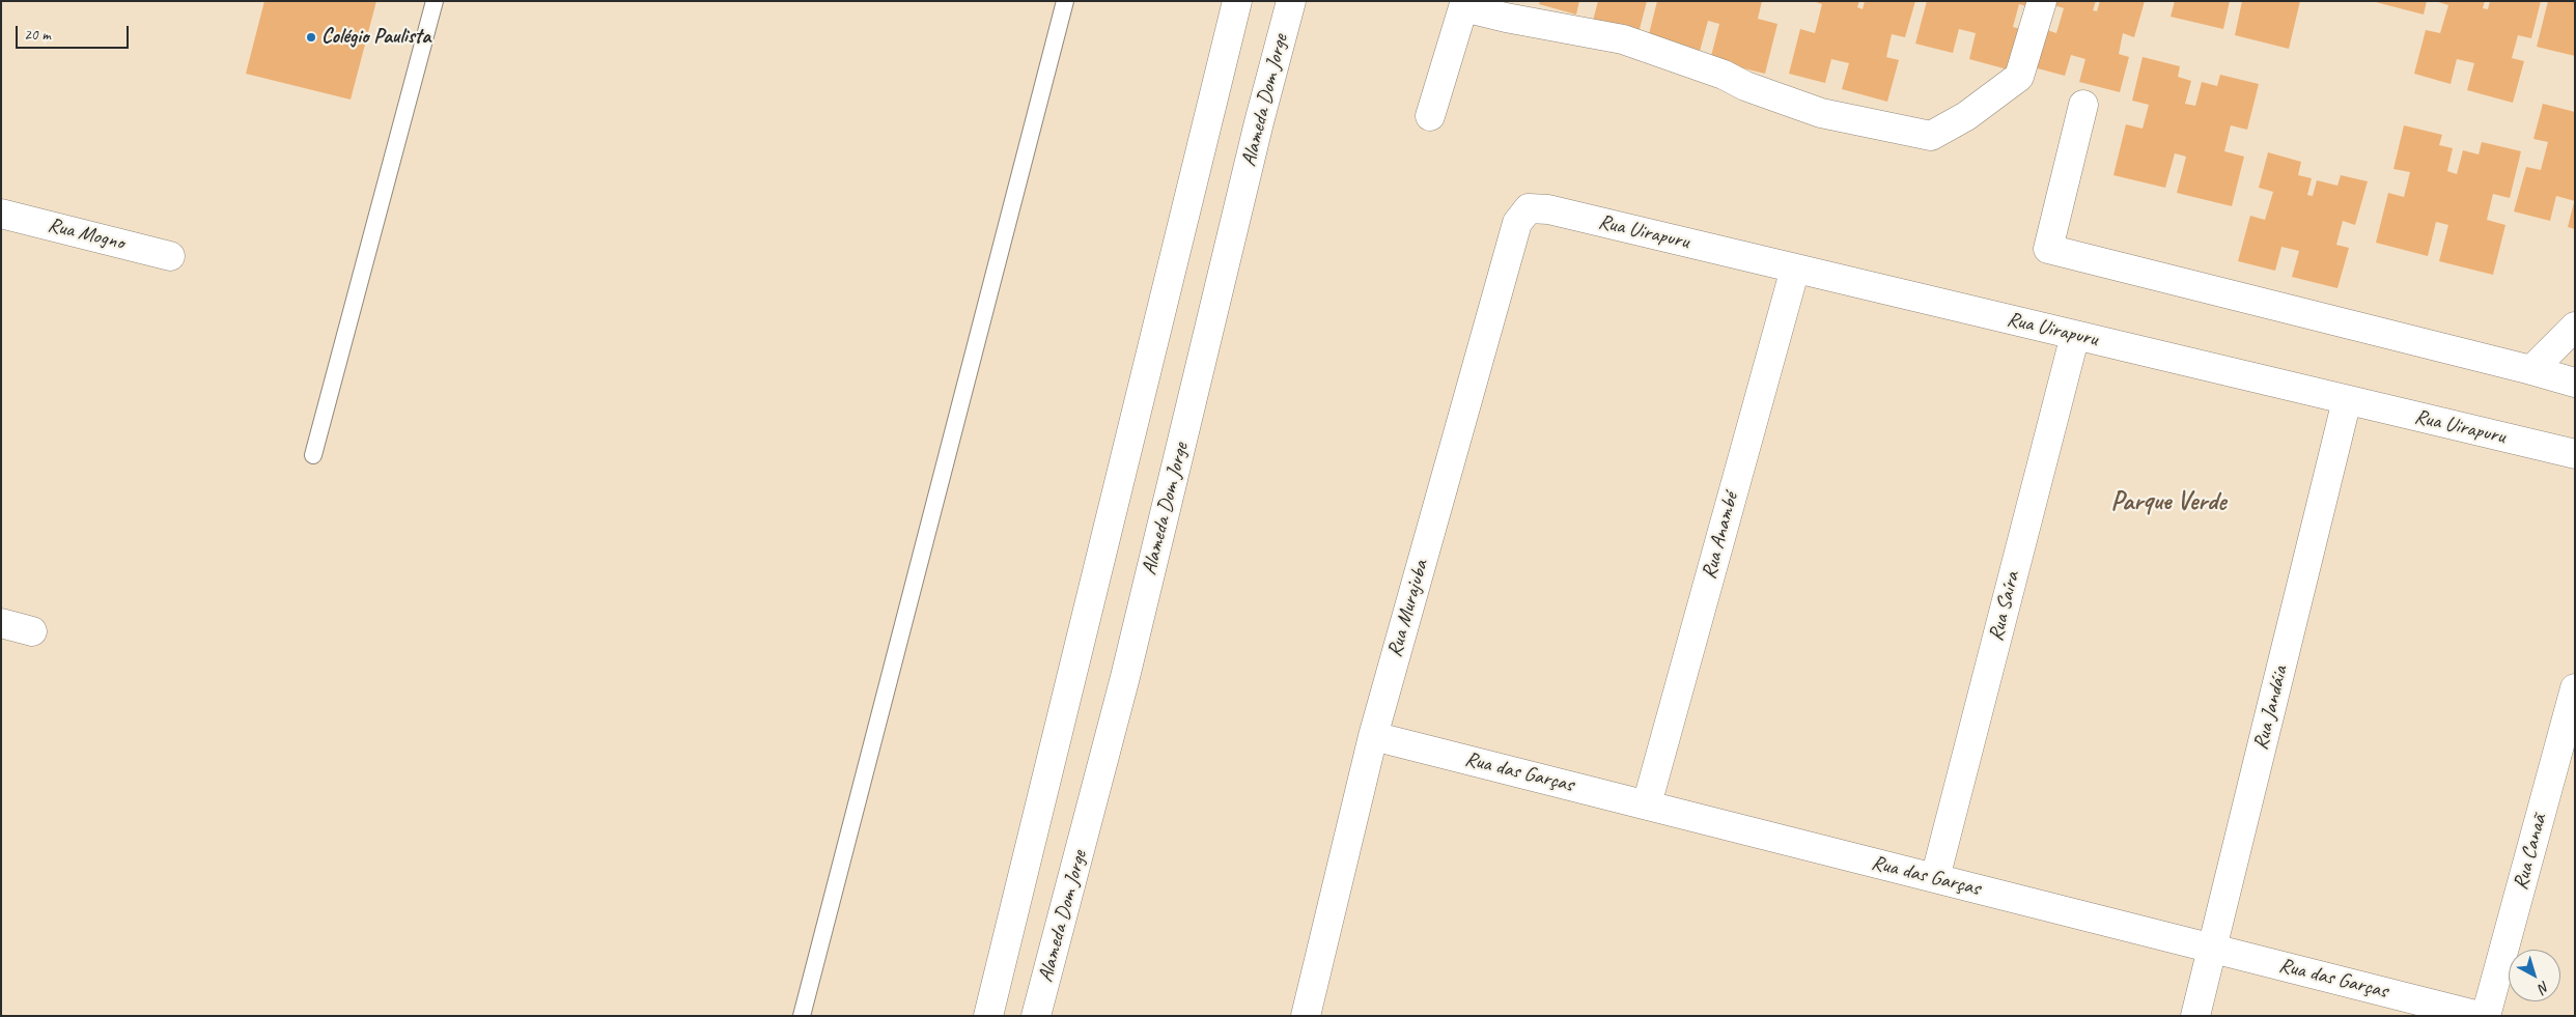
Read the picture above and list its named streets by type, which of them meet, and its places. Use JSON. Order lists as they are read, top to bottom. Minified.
{"streets":{"street":["Alameda Dom Jorge","Rua Uirapuru","Rua Mogno","Rua Anambé","Rua Saíra","Rua Murajuba","Rua Jandáia","Rua das Garças","Rua Canaã"]},"crossings":[["Rua Uirapuru","Rua Anambé"],["Rua Uirapuru","Rua Saíra"],["Rua Uirapuru","Rua Murajuba"],["Rua Uirapuru","Rua Jandáia"],["Rua Anambé","Rua das Garças"],["Rua Saíra","Rua das Garças"],["Rua Murajuba","Rua das Garças"],["Rua Jandáia","Rua das Garças"]],"districts":["Parque Verde"],"places":["Colégio Paulista"],"scale_bar":"20 m","north":"bottom right"}
